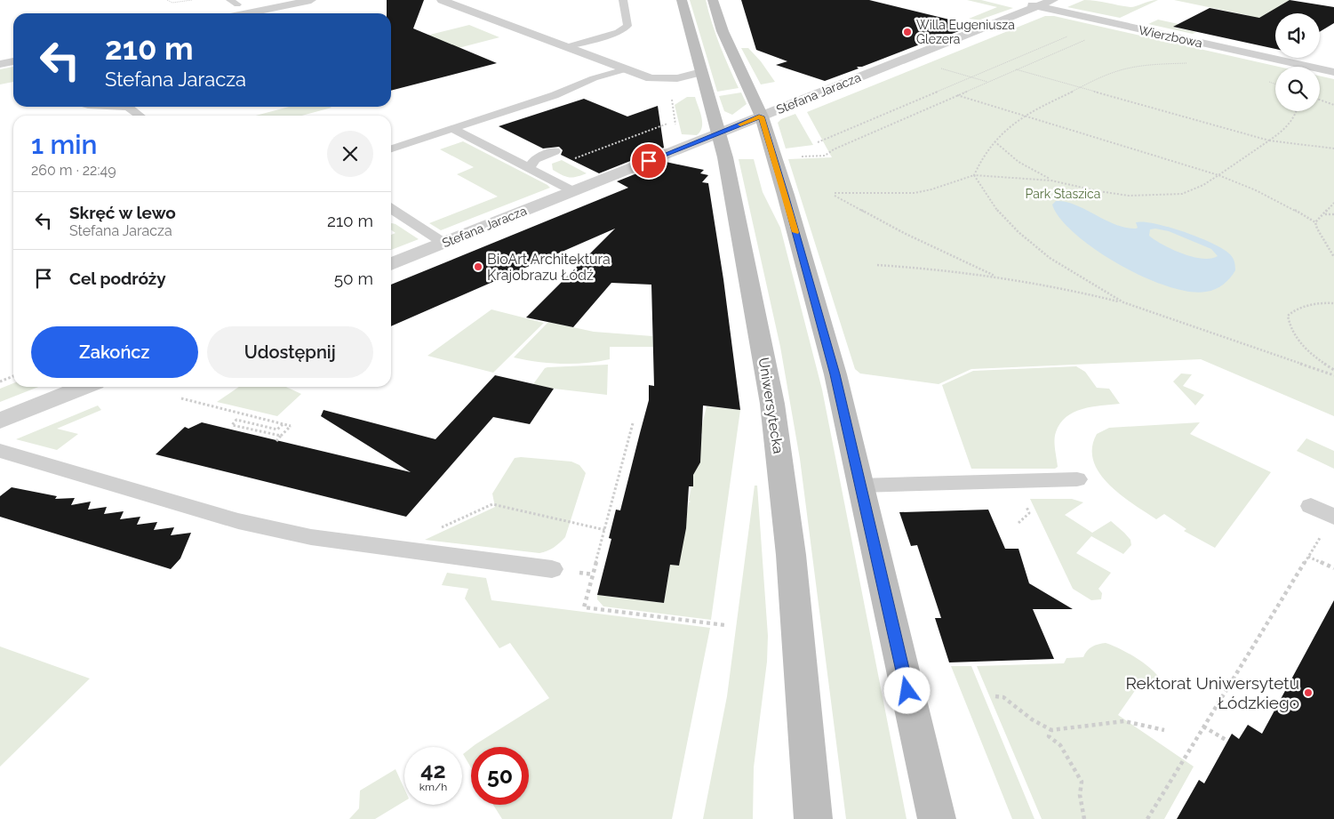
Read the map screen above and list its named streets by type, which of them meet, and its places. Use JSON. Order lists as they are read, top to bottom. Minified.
{"streets":{"main road":["Uniwersytecka"],"street":["Wierzbowa","Stefana Jaracza"]},"crossings":[["Wierzbowa","Stefana Jaracza"],["Stefana Jaracza","Uniwersytecka"]],"parks":["Park Staszica"],"places":["Willa Eugeniusza Glezera","BioArt Architektura Krajobrazu Łódź","Rektorat Uniwersytetu Łódzkiego"],"page":{"turn":["210 m","Stefana Jaracza"],"heading":["1 min","260 m · 22:49"],"list":[{"name":"Skręć w lewo","note":"Stefana Jaracza","value":"210 m"},{"name":"Cel podróży","value":"50 m"}],"buttons":["Zakończ","Udostępnij"],"speed":"42 km/h","limit":"50"}}
